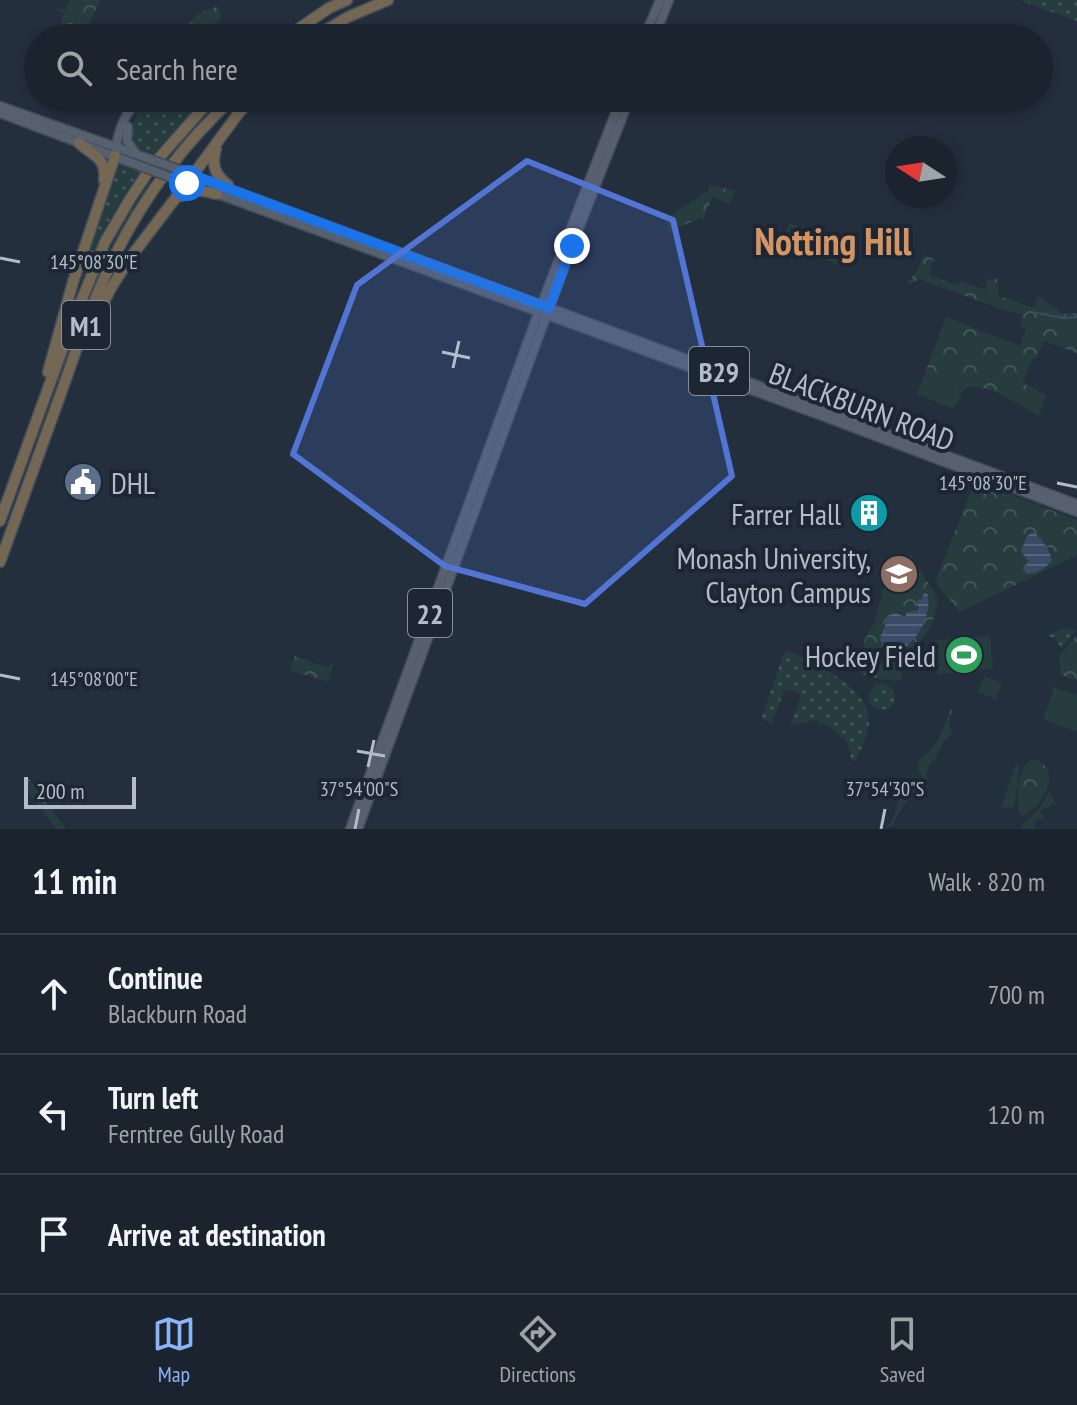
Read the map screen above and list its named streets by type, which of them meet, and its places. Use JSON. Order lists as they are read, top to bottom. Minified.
{"streets":{"highway":["M1"],"main road":["B29","BLACKBURN ROAD","22"]},"crossings":[["BLACKBURN ROAD","22"]],"districts":["Notting Hill"],"places":{"public building":["DHL"],"building":["Farrer Hall"],"school or university":["Monash University, Clayton Campus"],"sports":["Hockey Field"]},"scale_bar":"200 m","north":"left","page":{"search":"Search here","scale":"200 m","heading":["11 min","Walk · 820 m"],"list":[["Continue","Blackburn Road","700 m"],["Turn left","Ferntree Gully Road","120 m"],"Arrive at destination"],"nav":["Map","Directions","Saved"]},"coordinates":["145°08'30\"E","145°08'00\"E","37°54'00\"S","37°54'30\"S"]}
